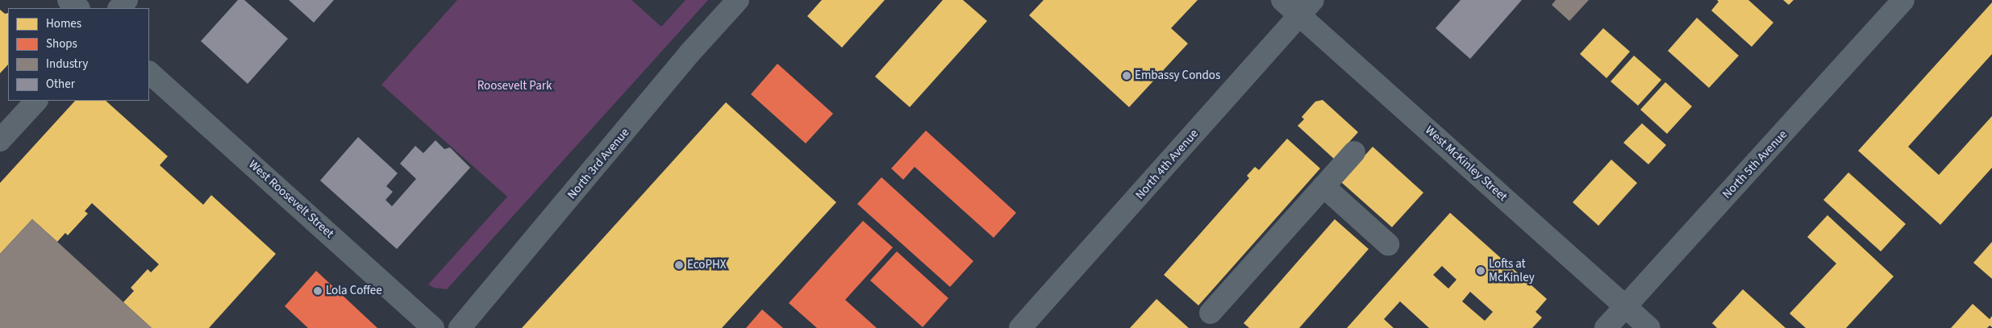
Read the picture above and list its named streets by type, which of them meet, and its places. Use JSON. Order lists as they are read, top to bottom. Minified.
{"streets":{"street":["North 3rd Avenue","West McKinley Street","North 4th Avenue","North 5th Avenue","West Roosevelt Street"]},"crossings":[["West McKinley Street","North 4th Avenue"],["West McKinley Street","North 5th Avenue"]],"parks":["Roosevelt Park"],"places":["Embassy Condos","EcoPHX","Lofts at McKinley","Lola Coffee"],"legend":["Homes","Shops","Industry","Other"]}
